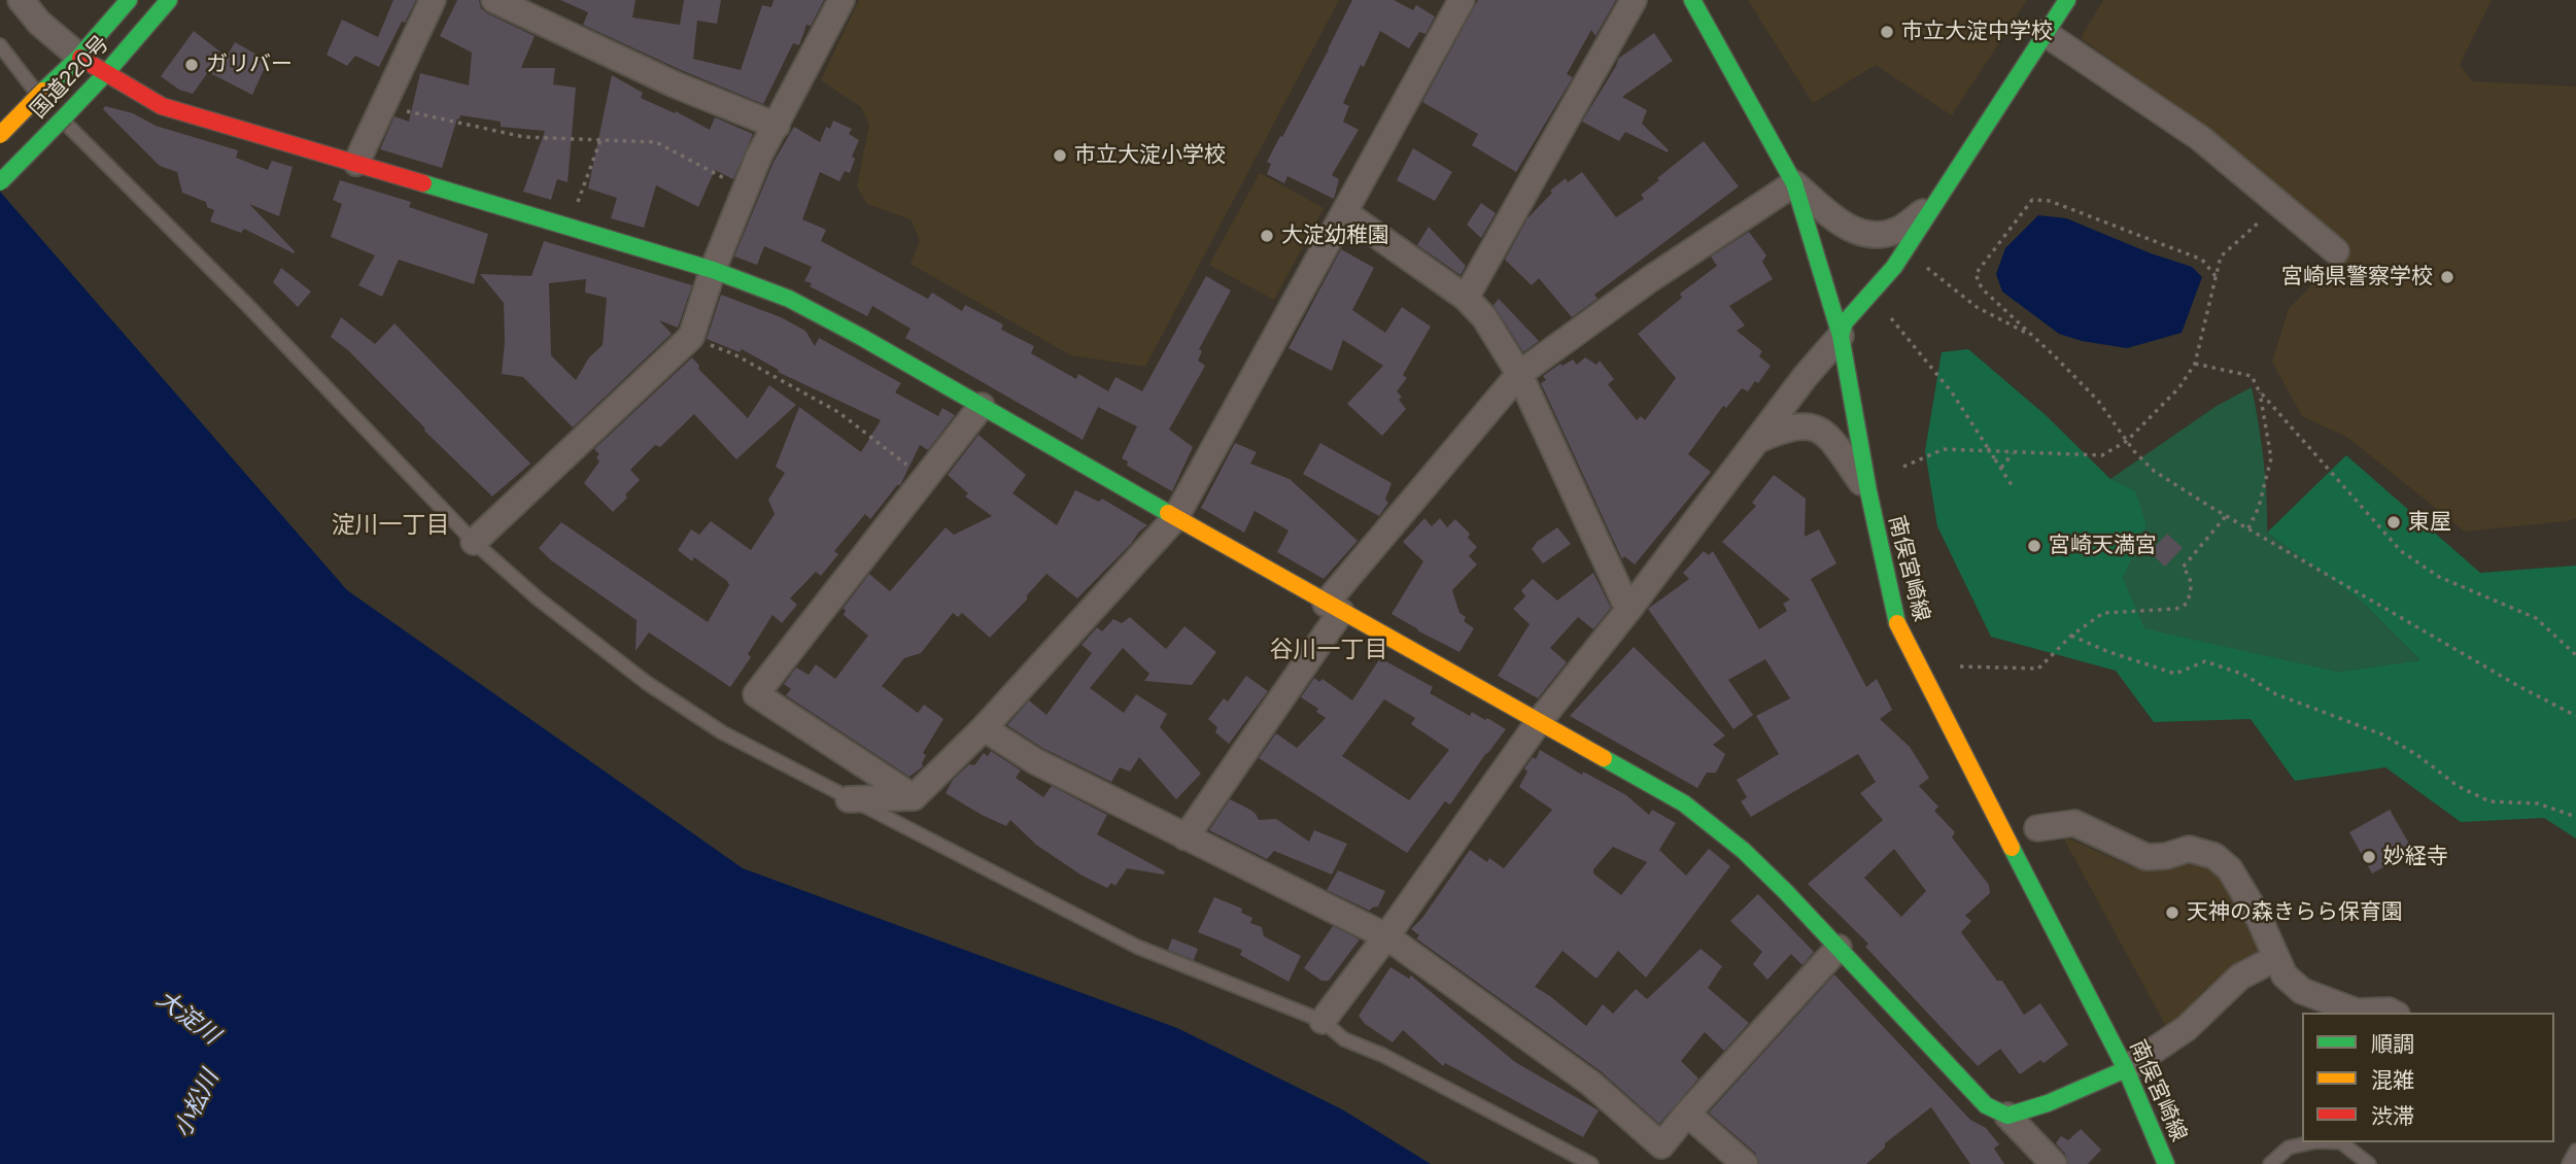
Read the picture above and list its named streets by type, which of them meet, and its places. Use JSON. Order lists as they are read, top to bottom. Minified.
{"streets":{"main road":["国道220号","南俣宮崎線"]},"districts":["淀川一丁目","谷川一丁目"],"water":["大淀川","小松川"],"places":["市立大淀中学校","ガリバー","市立大淀小学校","大淀幼稚園","宮崎県警察学校","東屋","宮崎天満宮","妙経寺","天神の森きらら保育園"],"legend":["順調","混雑","渋滞"]}
